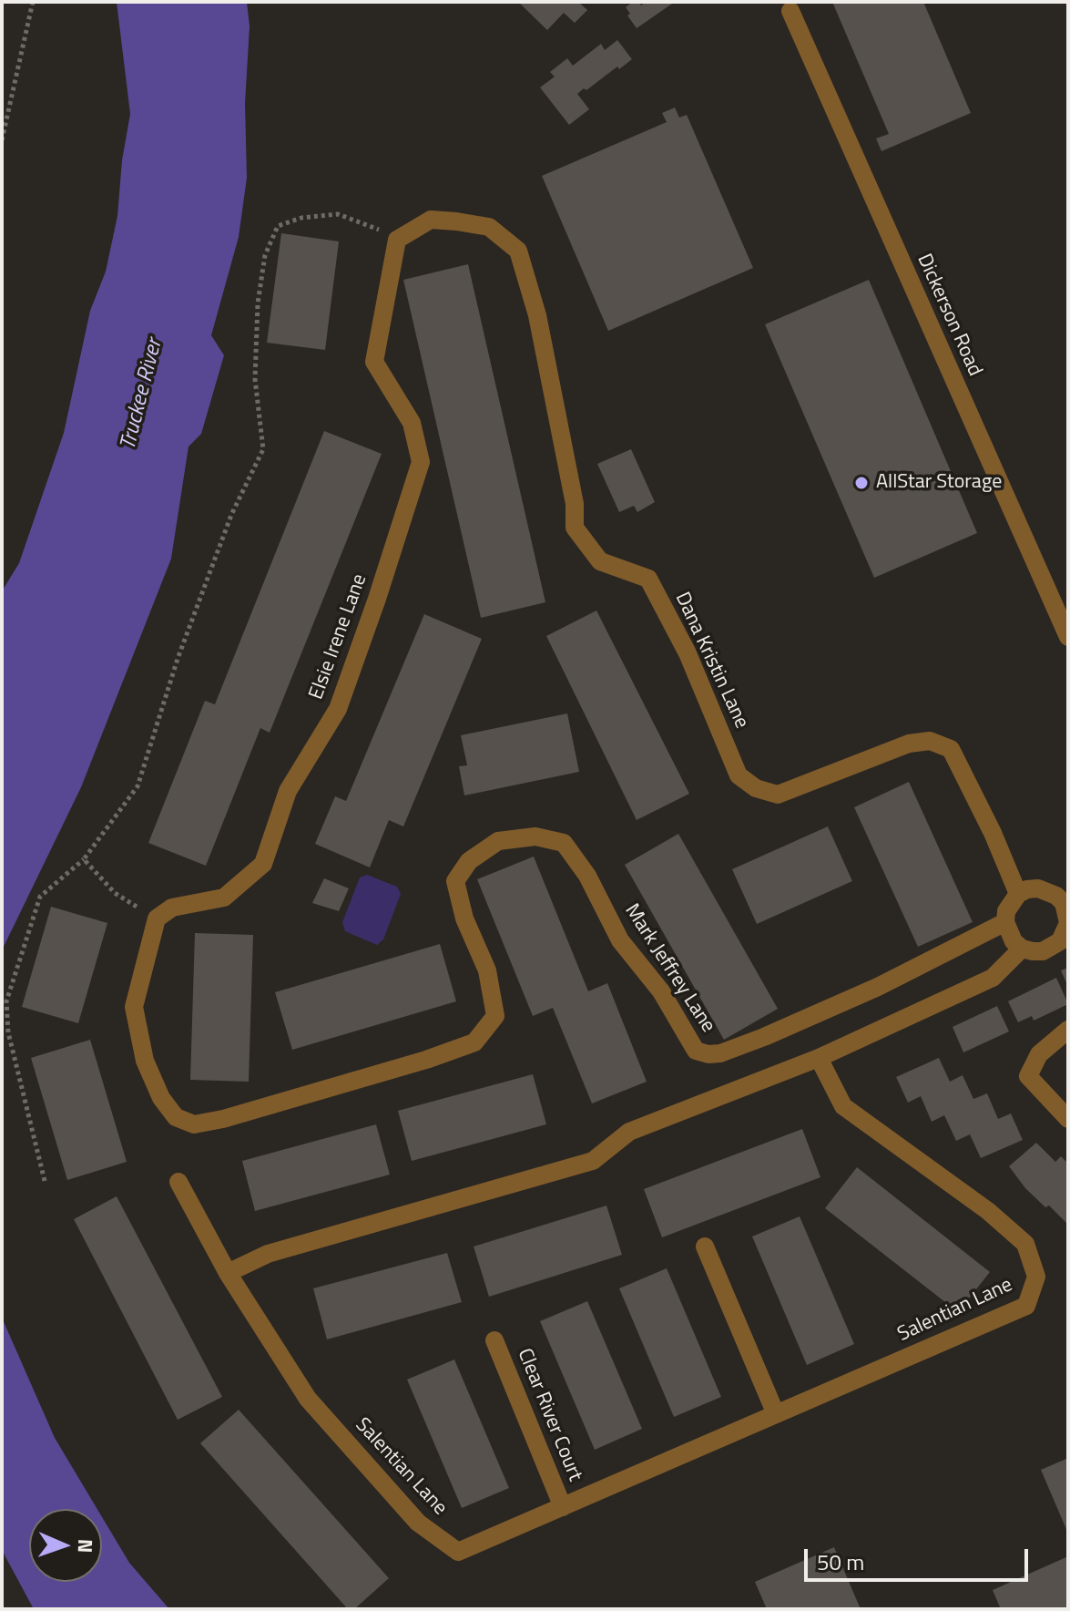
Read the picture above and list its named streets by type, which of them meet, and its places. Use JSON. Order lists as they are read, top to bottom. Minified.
{"streets":{"street":["Dickerson Road","Elsie Irene Lane","Dana Kristin Lane","Mark Jeffrey Lane","Salentian Lane","Clear River Court"]},"crossings":[["Elsie Irene Lane","Dana Kristin Lane"],["Elsie Irene Lane","Mark Jeffrey Lane"],["Dana Kristin Lane","Mark Jeffrey Lane"],["Salentian Lane","Clear River Court"]],"water":["Truckee River"],"places":["AllStar Storage"],"scale_bar":"50 m","north":"right"}
